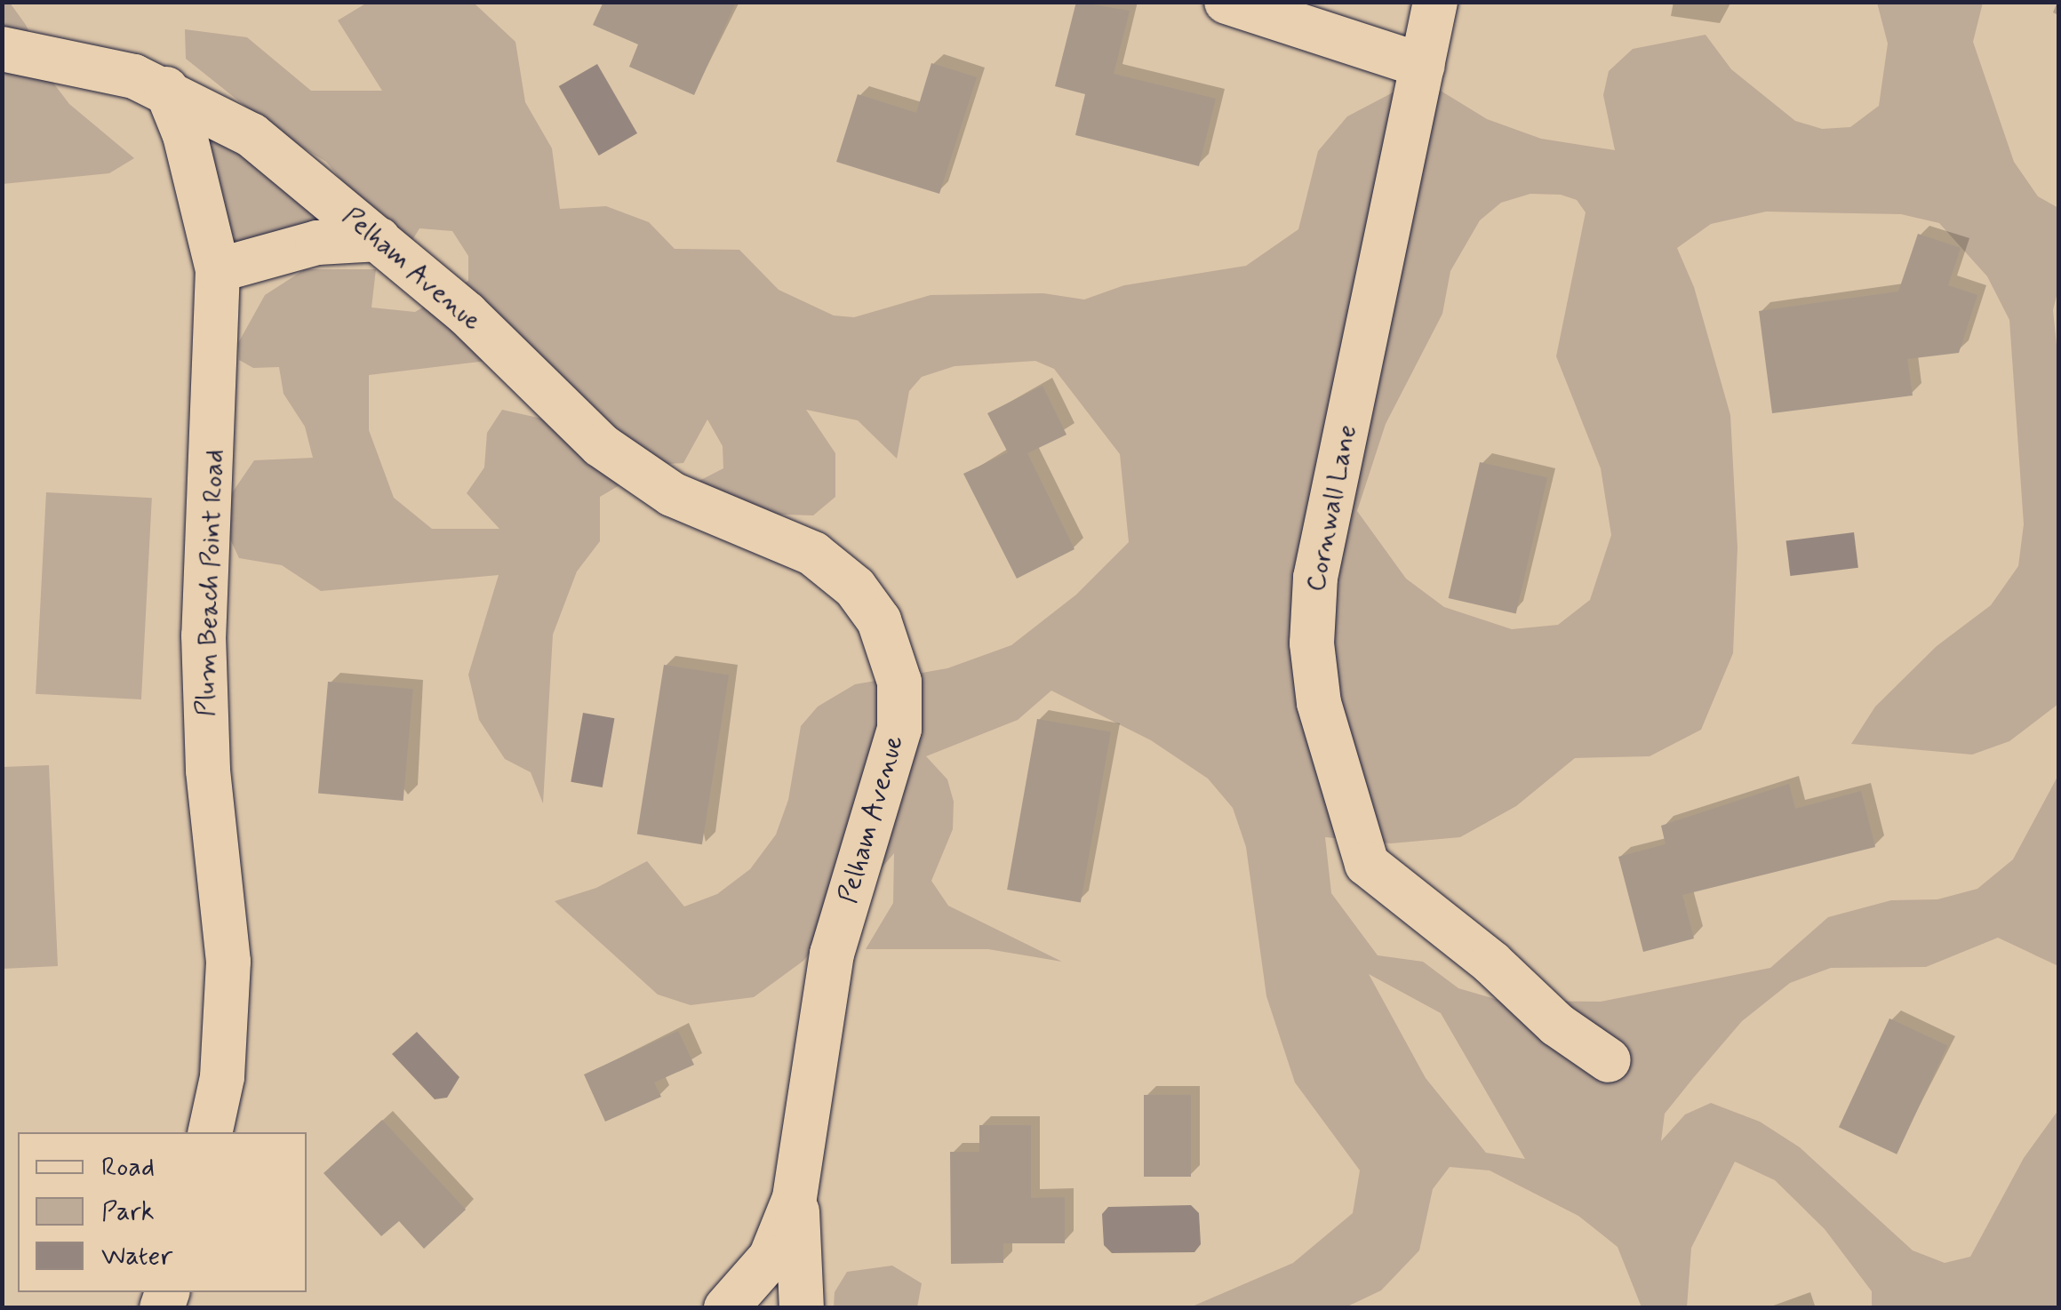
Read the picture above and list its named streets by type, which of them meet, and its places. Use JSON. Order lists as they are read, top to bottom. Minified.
{"streets":{"street":["Pelham Avenue","Cornwall Lane","Plum Beach Point Road"]},"crossings":[["Pelham Avenue","Plum Beach Point Road"]],"legend":["Road","Park","Water"]}
